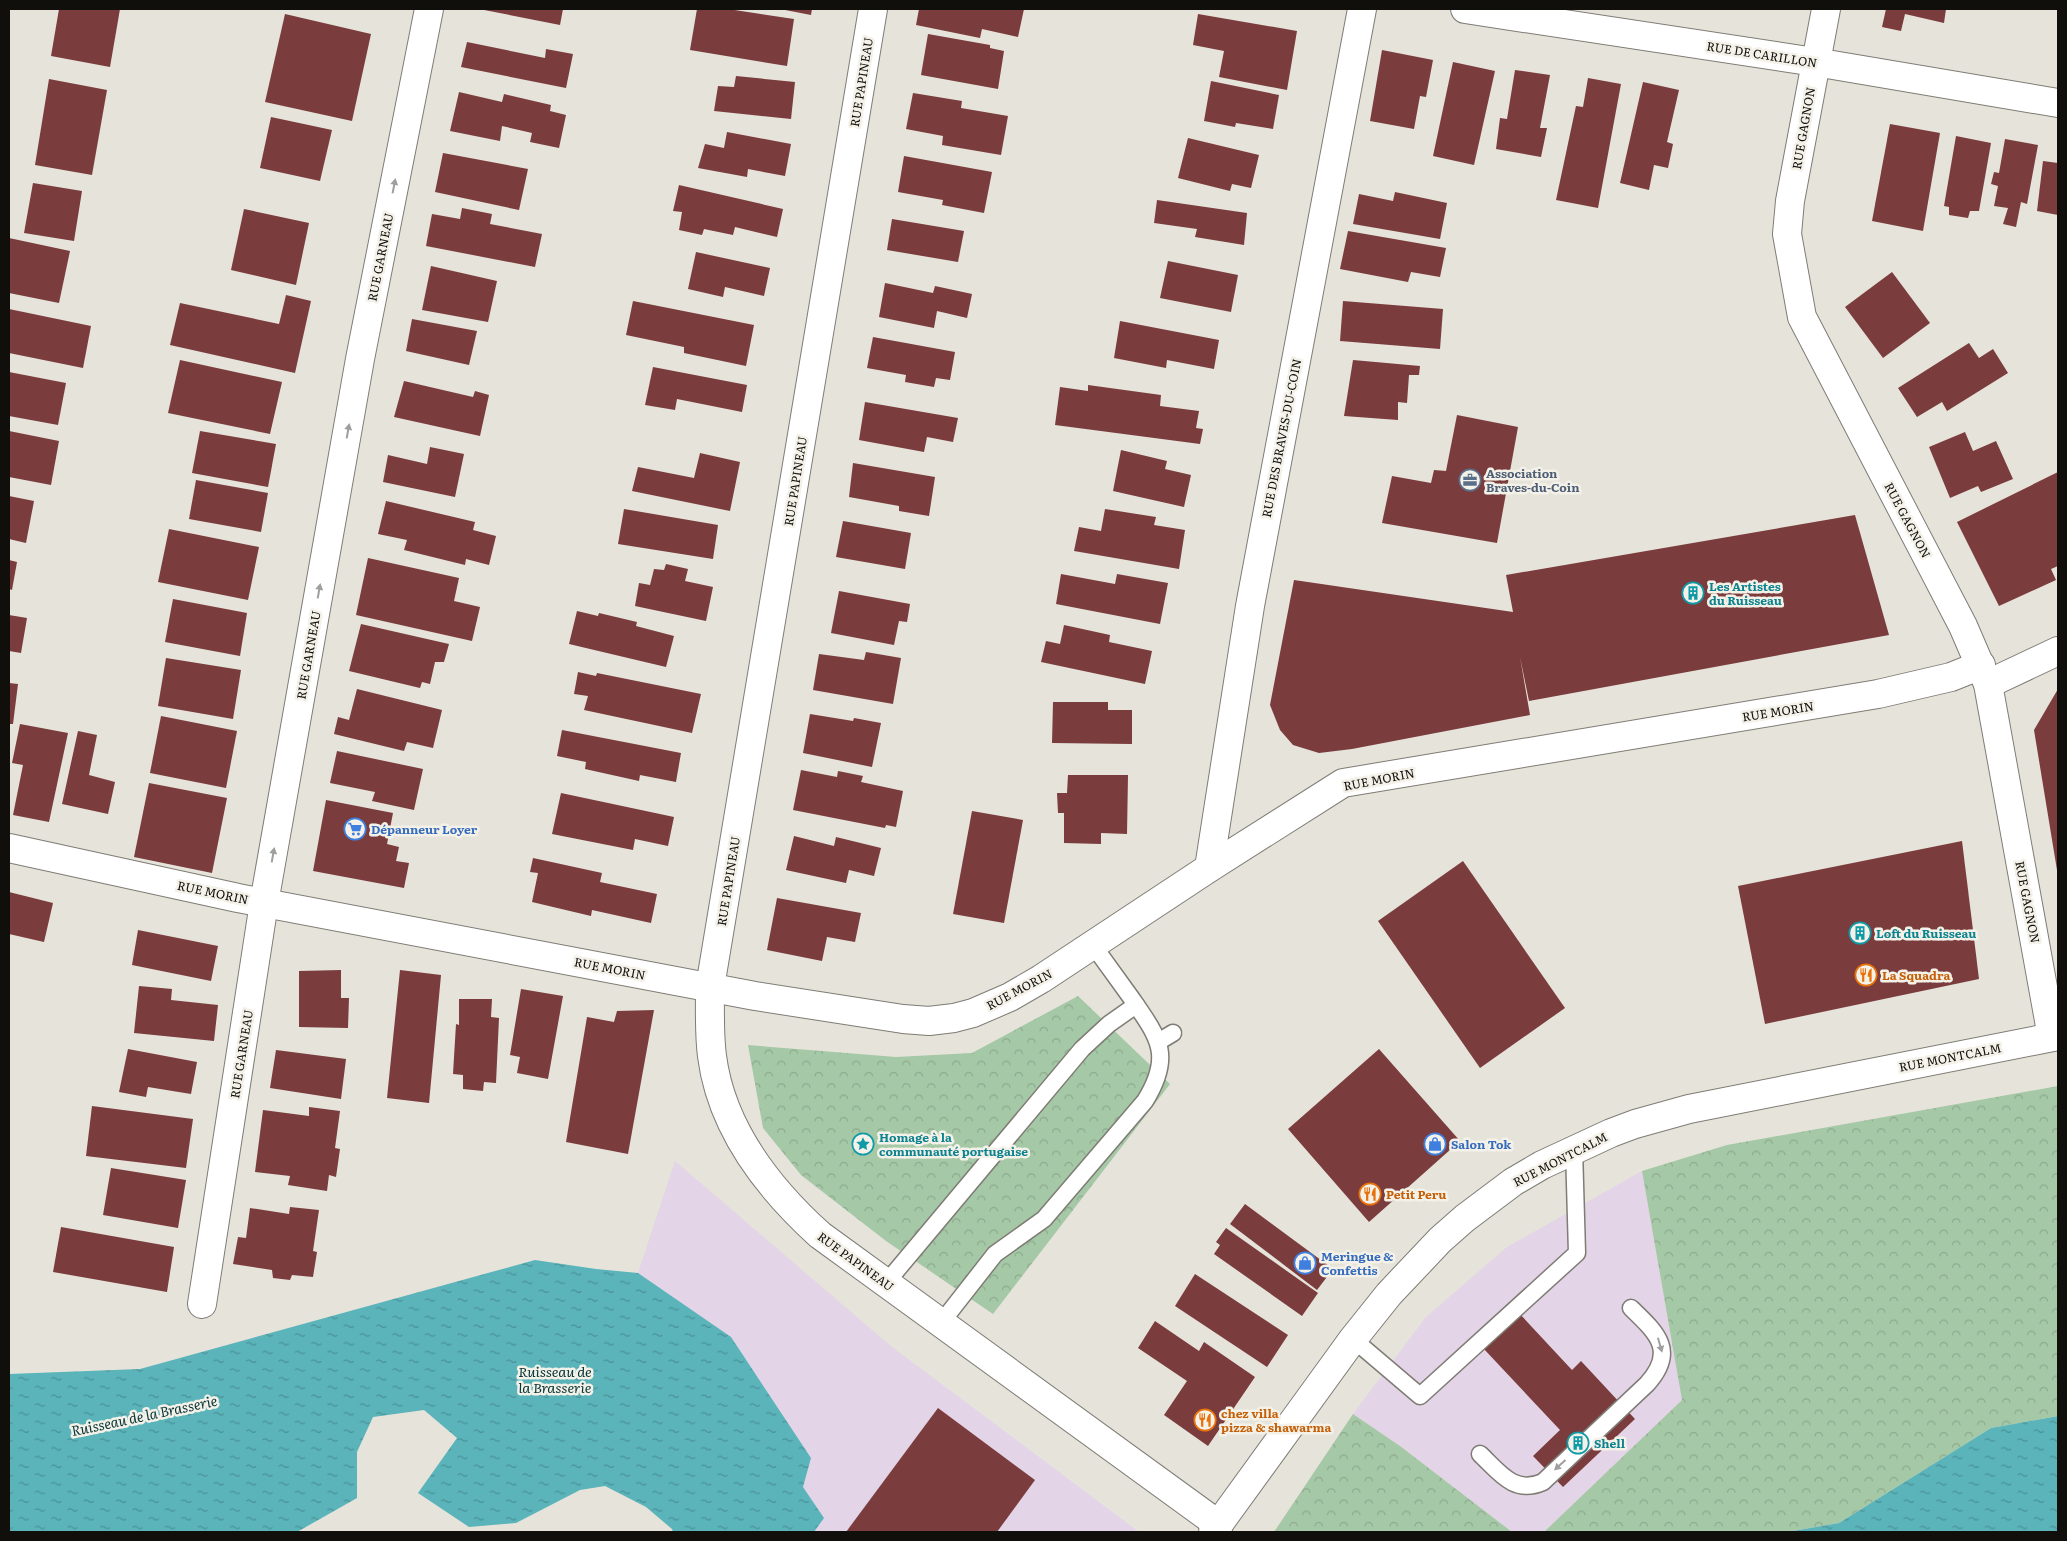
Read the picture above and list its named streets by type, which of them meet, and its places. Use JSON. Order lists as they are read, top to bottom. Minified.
{"streets":{"street":["RUE DE CARILLON","RUE PAPINEAU","RUE GAGNON","RUE GARNEAU","RUE DES BRAVES-DU-COIN","RUE MORIN","RUE MONTCALM"]},"crossings":[["RUE DE CARILLON","RUE GAGNON"],["RUE PAPINEAU","RUE MORIN"],["RUE PAPINEAU","RUE MONTCALM"],["RUE GAGNON","RUE MORIN"],["RUE GAGNON","RUE MONTCALM"],["RUE GARNEAU","RUE MORIN"],["RUE DES BRAVES-DU-COIN","RUE MORIN"]],"one_way":["RUE GARNEAU"],"water":["Ruisseau de la Brasserie"],"places":{"office":["Association Braves-du-Coin"],"building":["Les Artistes du Ruisseau","Loft du Ruisseau","Shell"],"supermarket":["Dépanneur Loyer"],"restaurant":["La Squadra","Petit Peru","chez villa pizza & shawarma"],"place":["Homage à la communauté portugaise"],"shop":["Salon Tok","Meringue & Confettis"]}}
